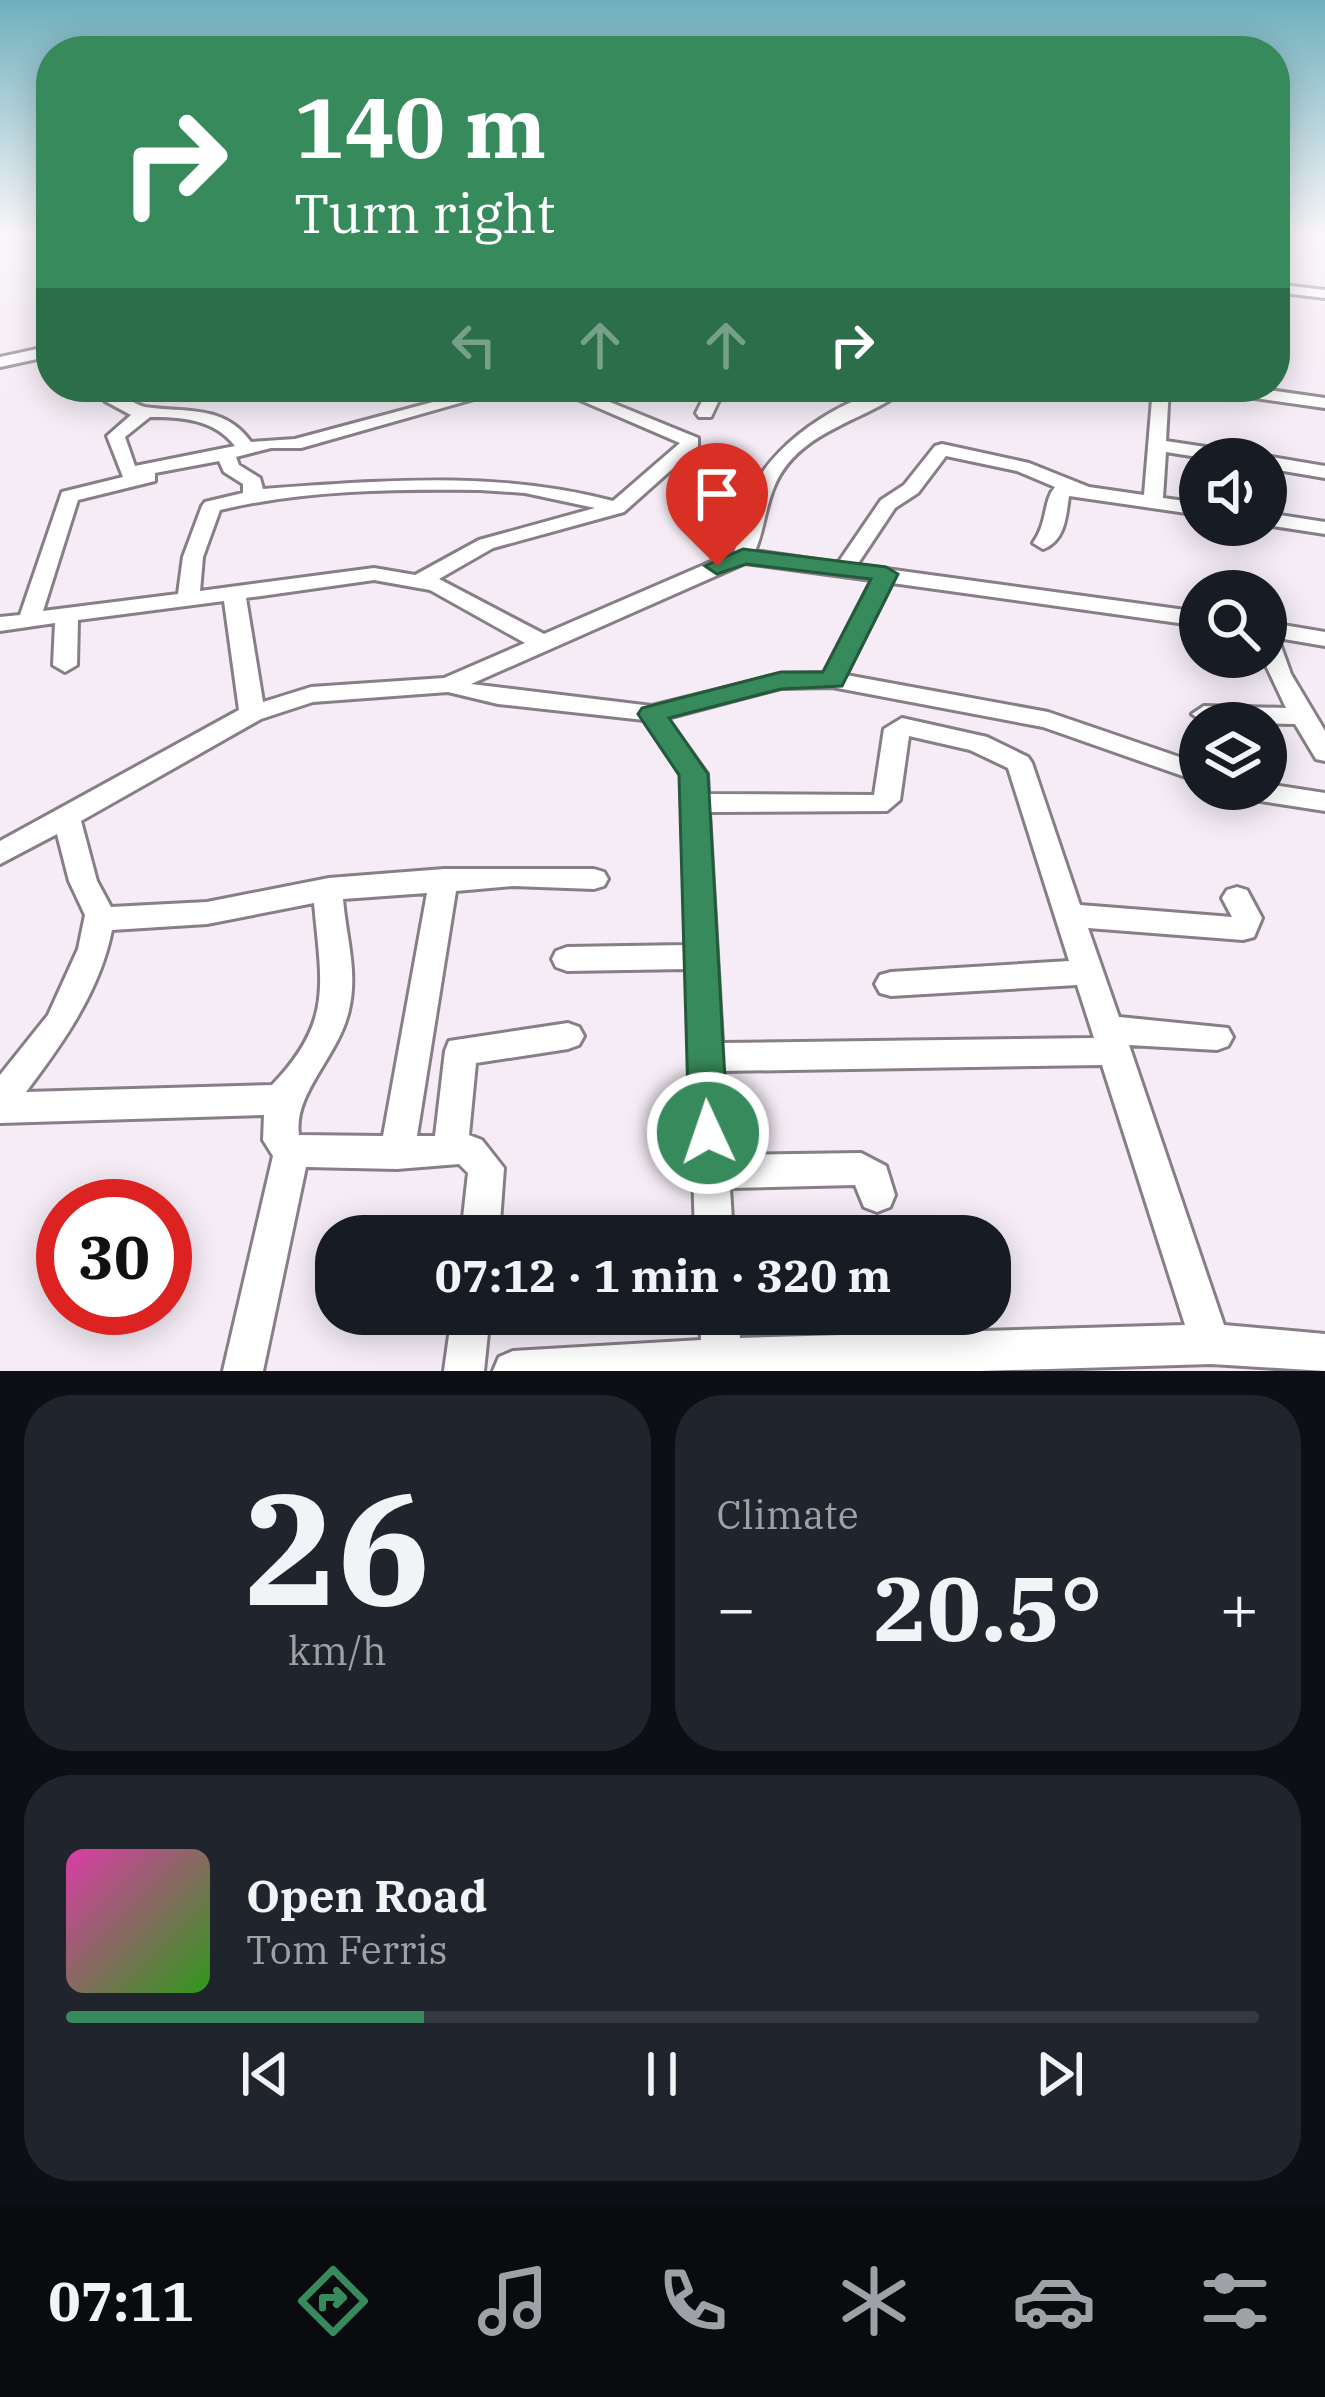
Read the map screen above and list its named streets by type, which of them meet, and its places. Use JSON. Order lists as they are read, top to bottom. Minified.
{"page":{"turn":["140 m","Turn right"],"limit":"30","trip":"07:12 · 1 min · 320 m","tile":[["26","km/h"],"Climate"],"heat":["−","20.5°","+"],"song":["Open Road","Tom Ferris"],"tabs":"07:11"}}
